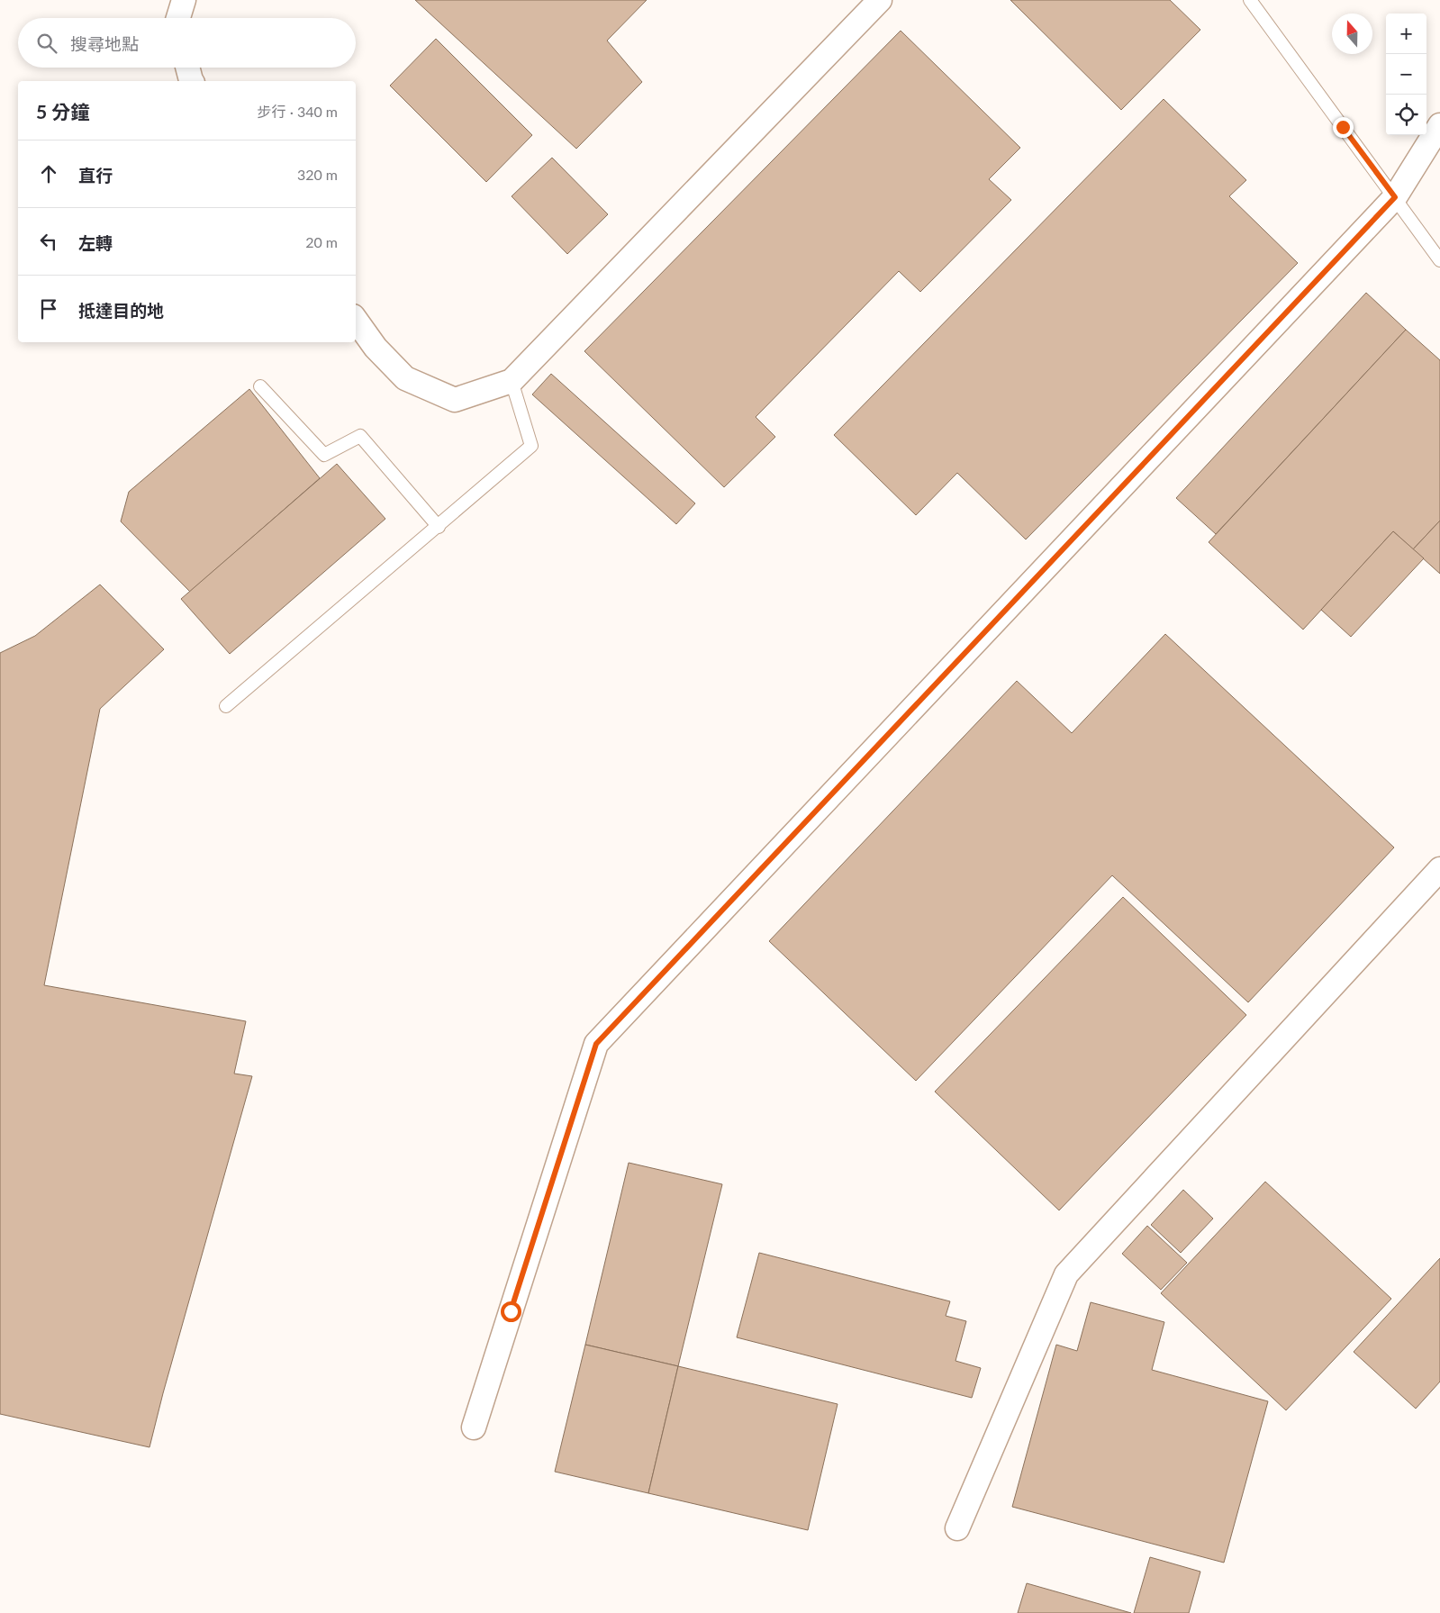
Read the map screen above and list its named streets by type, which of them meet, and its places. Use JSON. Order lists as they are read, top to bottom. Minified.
{"north":"top","page":{"map_buttons":["+","−"],"search":"搜尋地點","heading":["5 分鐘","步行 · 340 m"],"list":[["直行","320 m"],["左轉","20 m"],"抵達目的地"]}}
